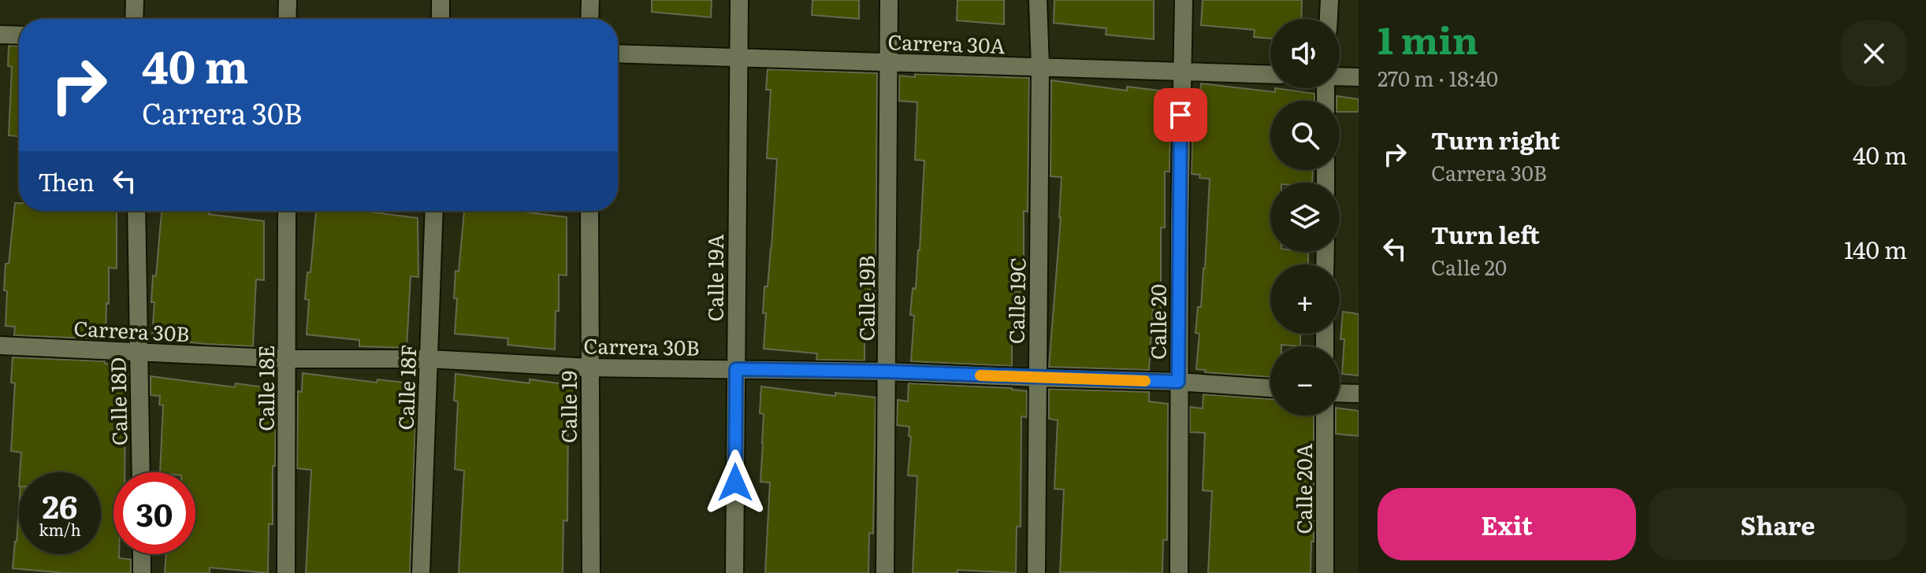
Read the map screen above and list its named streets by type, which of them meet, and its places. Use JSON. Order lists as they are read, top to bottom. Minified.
{"streets":{"street":["Carrera 30A","Calle 19A","Calle 19B","Calle 19C","Calle 20","Carrera 30B","Calle 18F","Calle 18E","Calle 18D","Calle 19","Calle 20A"]},"crossings":[["Carrera 30A","Calle 19A"],["Carrera 30A","Calle 19B"],["Carrera 30A","Calle 19C"],["Carrera 30A","Calle 20"],["Calle 19A","Carrera 30B"],["Calle 19B","Carrera 30B"],["Calle 19C","Carrera 30B"],["Calle 20","Carrera 30B"],["Carrera 30B","Calle 18F"],["Carrera 30B","Calle 18E"],["Carrera 30B","Calle 18D"],["Carrera 30B","Calle 19"]],"page":{"heading":["1 min","270 m · 18:40"],"map_buttons":["+","−"],"turn":["40 m","Carrera 30B"],"list":[{"name":"Turn right","note":"Carrera 30B","value":"40 m"},{"name":"Turn left","note":"Calle 20","value":"140 m"}],"then":"Then","speed":"26 km/h","limit":"30","buttons":["Exit","Share"]}}
